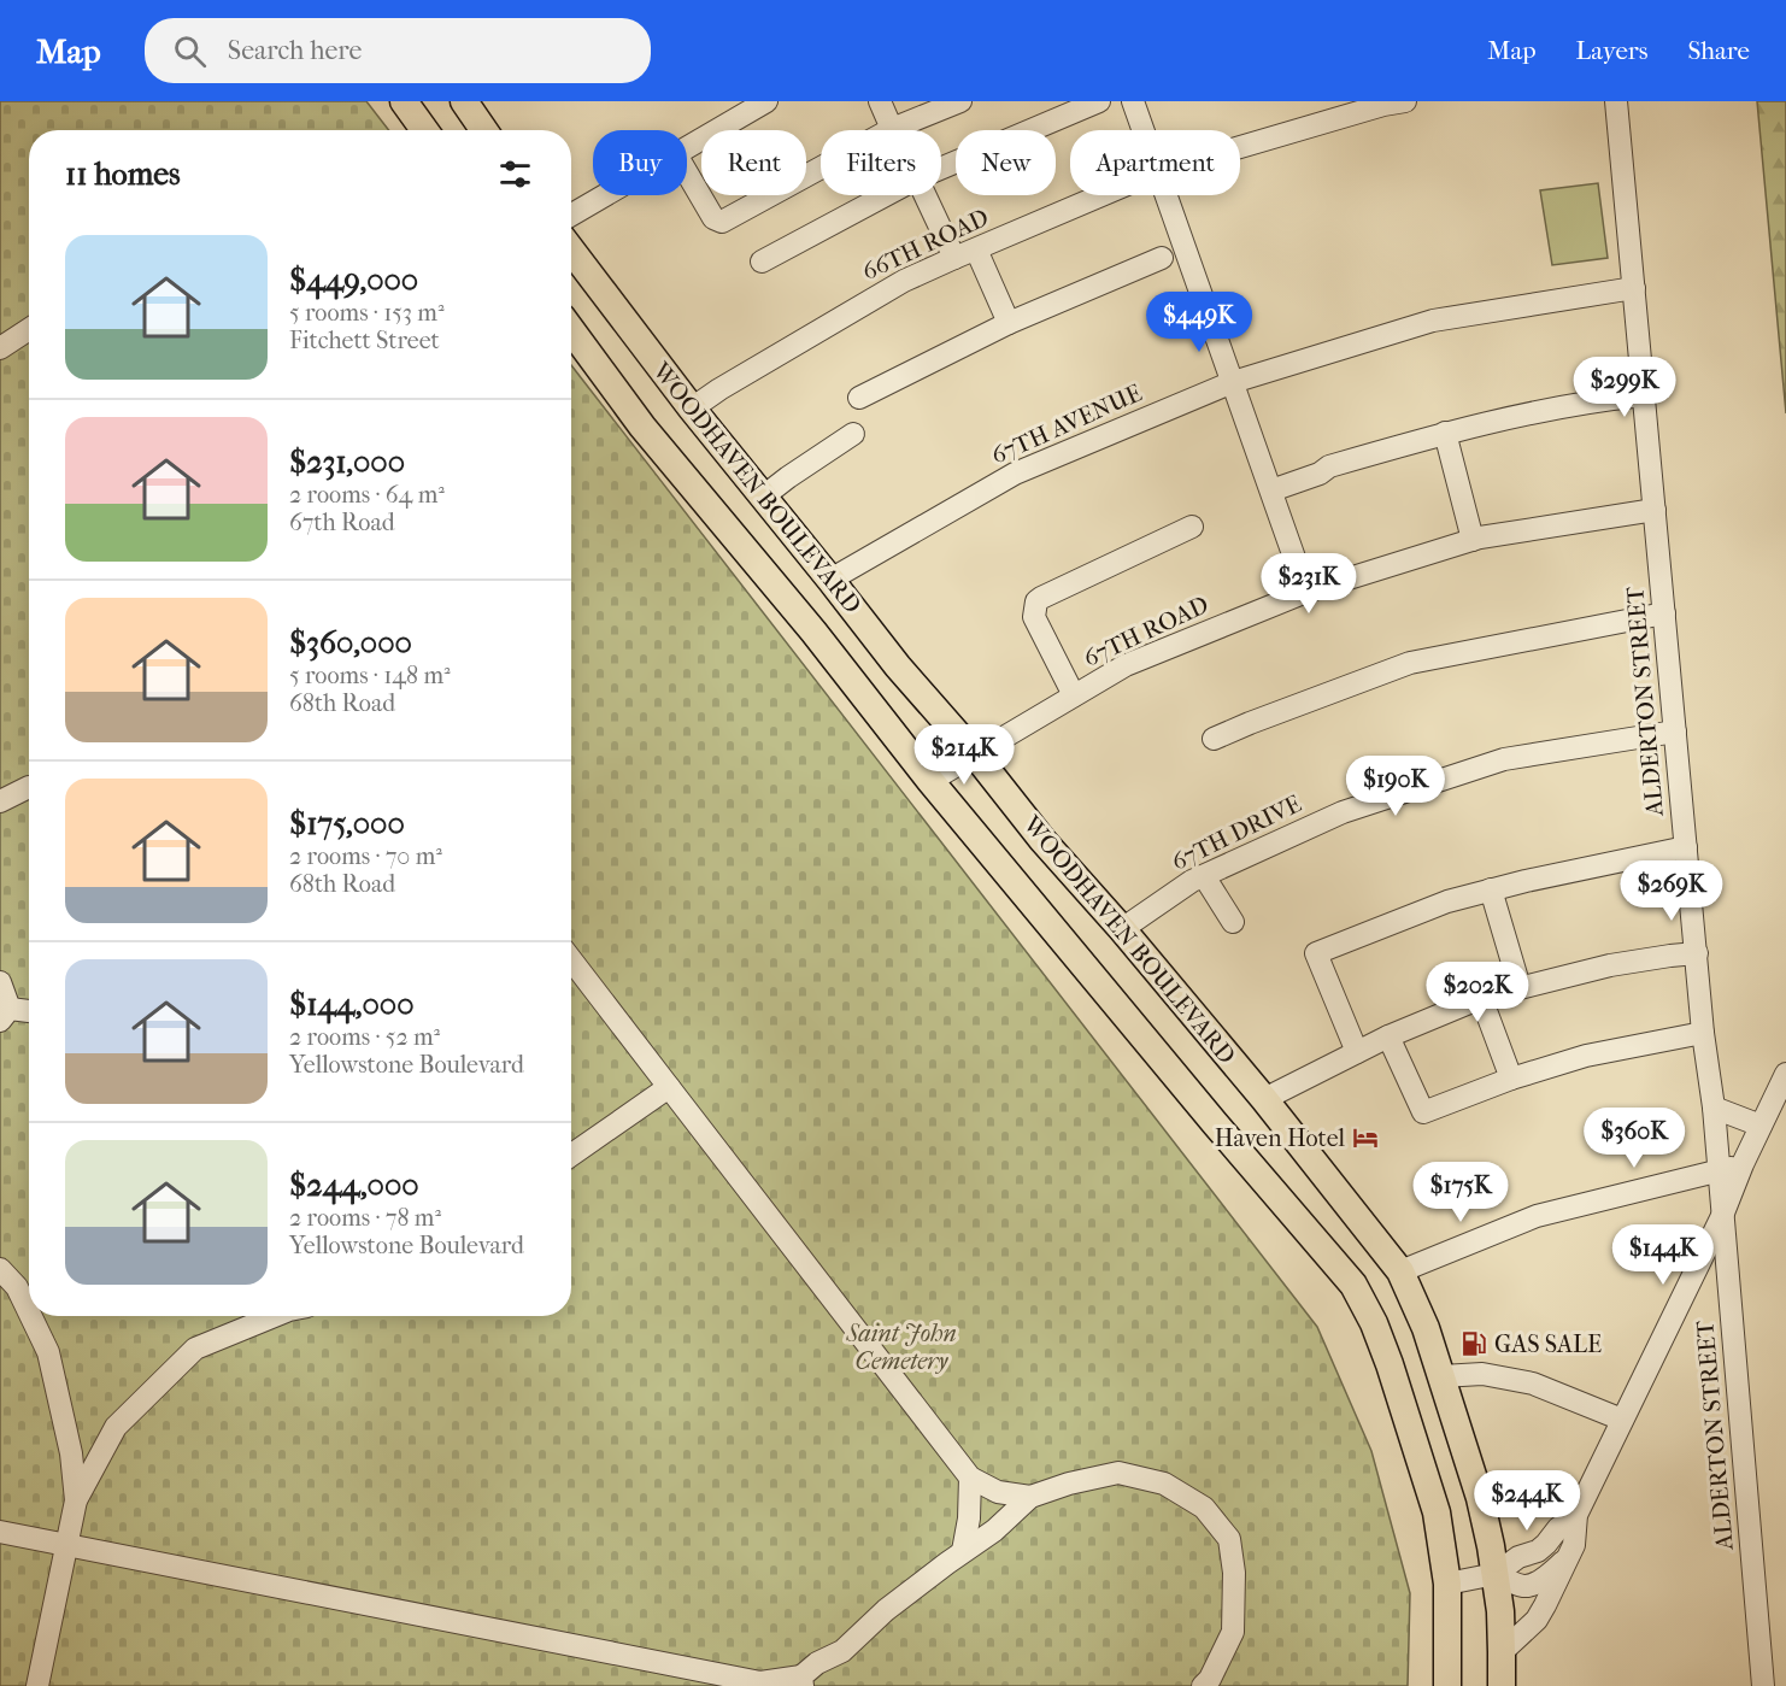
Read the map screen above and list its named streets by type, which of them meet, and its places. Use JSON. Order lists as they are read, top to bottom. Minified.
{"streets":{"main road":["WOODHAVEN BOULEVARD"],"street":["66TH ROAD","67TH AVENUE","67TH ROAD","ALDERTON STREET","67TH DRIVE"]},"crossings":[["66TH ROAD","WOODHAVEN BOULEVARD"],["67TH AVENUE","WOODHAVEN BOULEVARD"],["67TH AVENUE","ALDERTON STREET"],["WOODHAVEN BOULEVARD","67TH ROAD"],["WOODHAVEN BOULEVARD","67TH DRIVE"],["67TH ROAD","ALDERTON STREET"],["ALDERTON STREET","67TH DRIVE"]],"parks":["Saint John Cemetery"],"places":{"hotel":["Haven Hotel"],"fuel station":["GAS SALE"]},"page":{"header":"Map","search":"Search here","nav":["Map","Layers","Share"],"chip":["Buy","Rent","Filters","New","Apartment"],"heading":"11 homes","list":[{"name":"$449,000","note":"5 rooms · 153 m² · Fitchett Street"},{"name":"$231,000","note":"2 rooms · 64 m² · 67th Road"},{"name":"$360,000","note":"5 rooms · 148 m² · 68th Road"},{"name":"$175,000","note":"2 rooms · 70 m² · 68th Road"},{"name":"$144,000","note":"2 rooms · 52 m² · Yellowstone Boulevard"},{"name":"$244,000","note":"2 rooms · 78 m² · Yellowstone Boulevard"}],"price":["$449K","$299K","$231K","$214K","$190K","$269K","$202K","$360K","$175K","$144K","$244K"]}}
